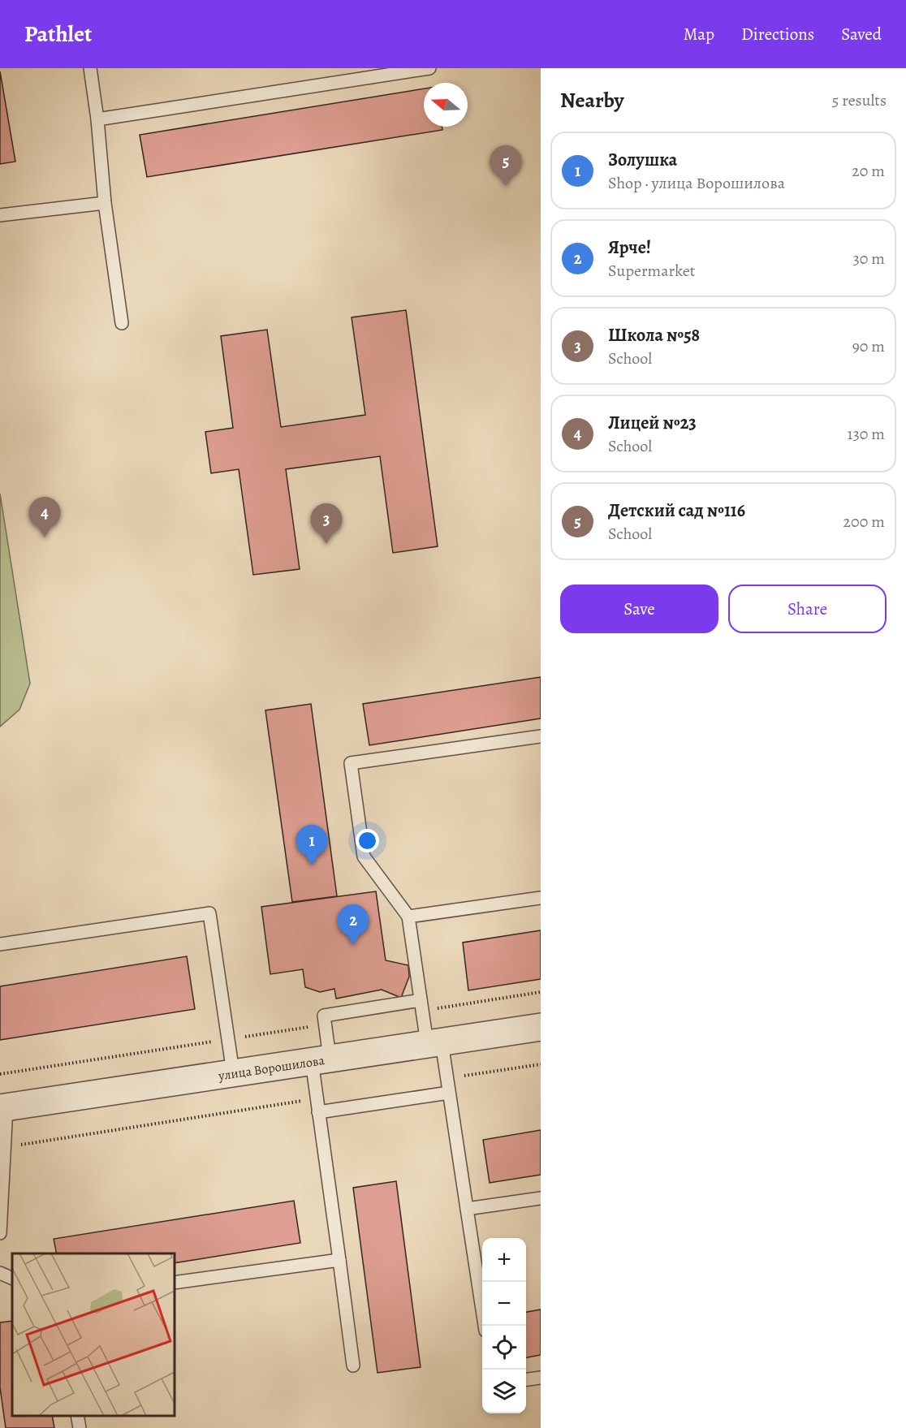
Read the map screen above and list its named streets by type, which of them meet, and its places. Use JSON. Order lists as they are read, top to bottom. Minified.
{"streets":{"street":["улица Ворошилова"]},"north":"left","page":{"header":"Pathlet","nav":["Map","Directions","Saved"],"heading":["Nearby","5 results"],"list":[{"mark":"1","name":"Золушка","note":"Shop · улица Ворошилова","value":"20 m"},{"mark":"2","name":"Ярче!","note":"Supermarket","value":"30 m"},{"mark":"3","name":"Школа №58","note":"School","value":"90 m"},{"mark":"4","name":"Лицей №23","note":"School","value":"130 m"},{"mark":"5","name":"Детский сад №116","note":"School","value":"200 m"}],"pins":["5","4","3","1","2"],"buttons":["Save","Share"],"map_buttons":["+","−"]}}
